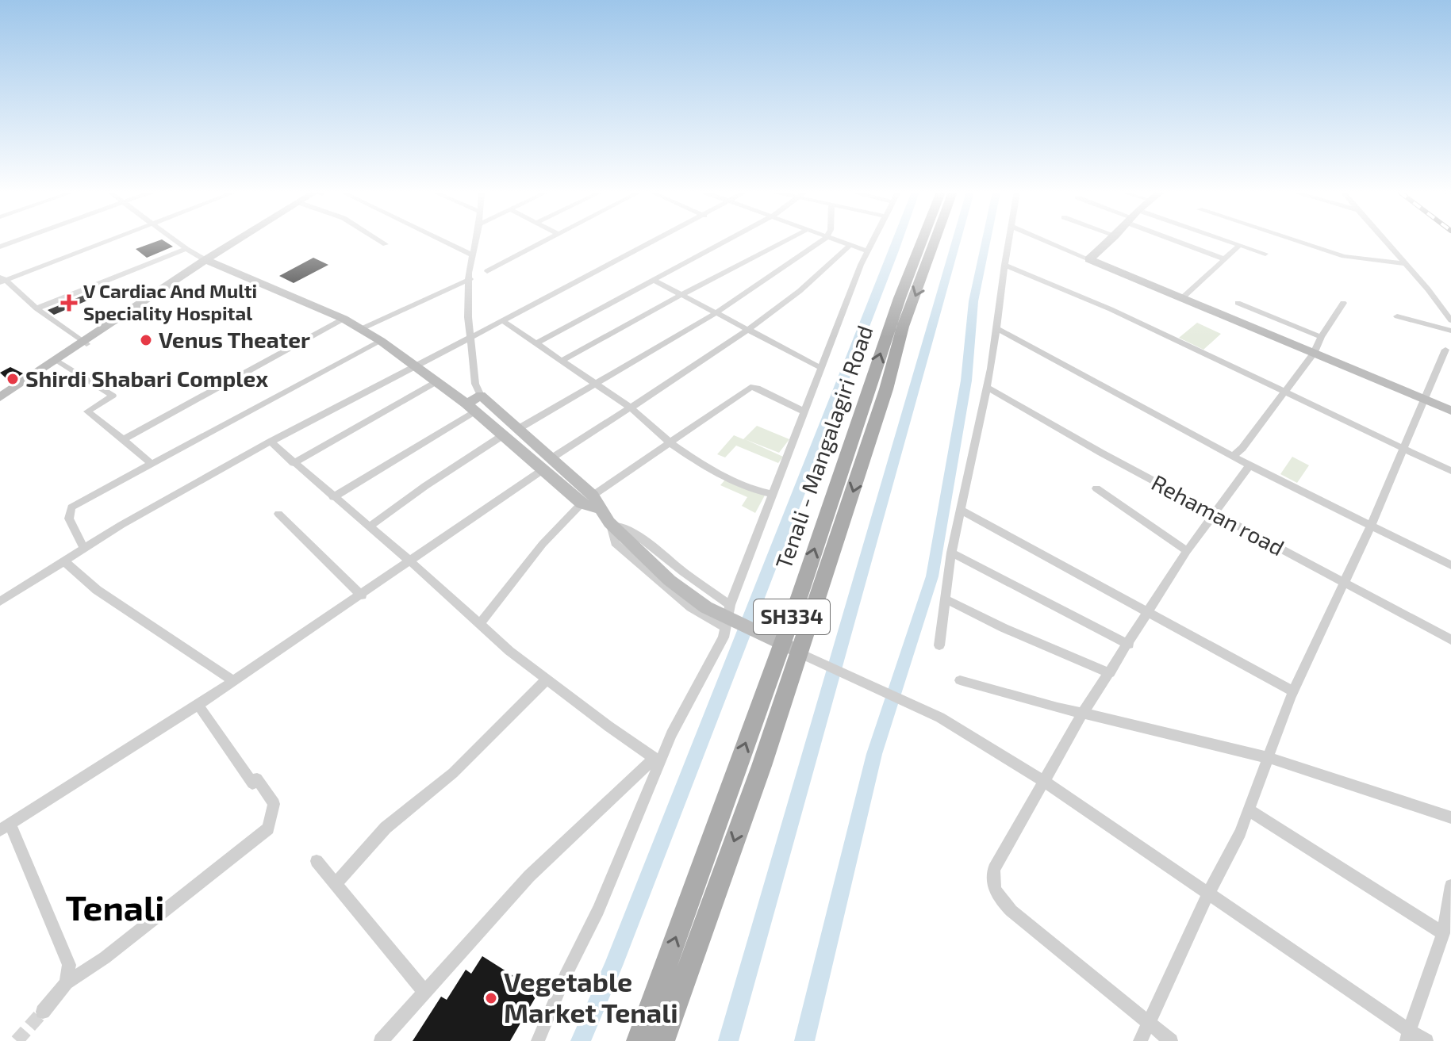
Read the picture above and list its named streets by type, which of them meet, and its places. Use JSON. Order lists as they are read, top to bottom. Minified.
{"streets":{"main road":["Tenali - Mangalagiri Road","SH334"],"street":["Rehaman road"]},"crossings":[["Tenali - Mangalagiri Road","SH334"]],"districts":["Tenali"],"places":{"health":["V Cardiac And Multi Speciality Hospital"],"other":["Venus Theater","Shirdi Shabari Complex","Vegetable Market Tenali"]}}
